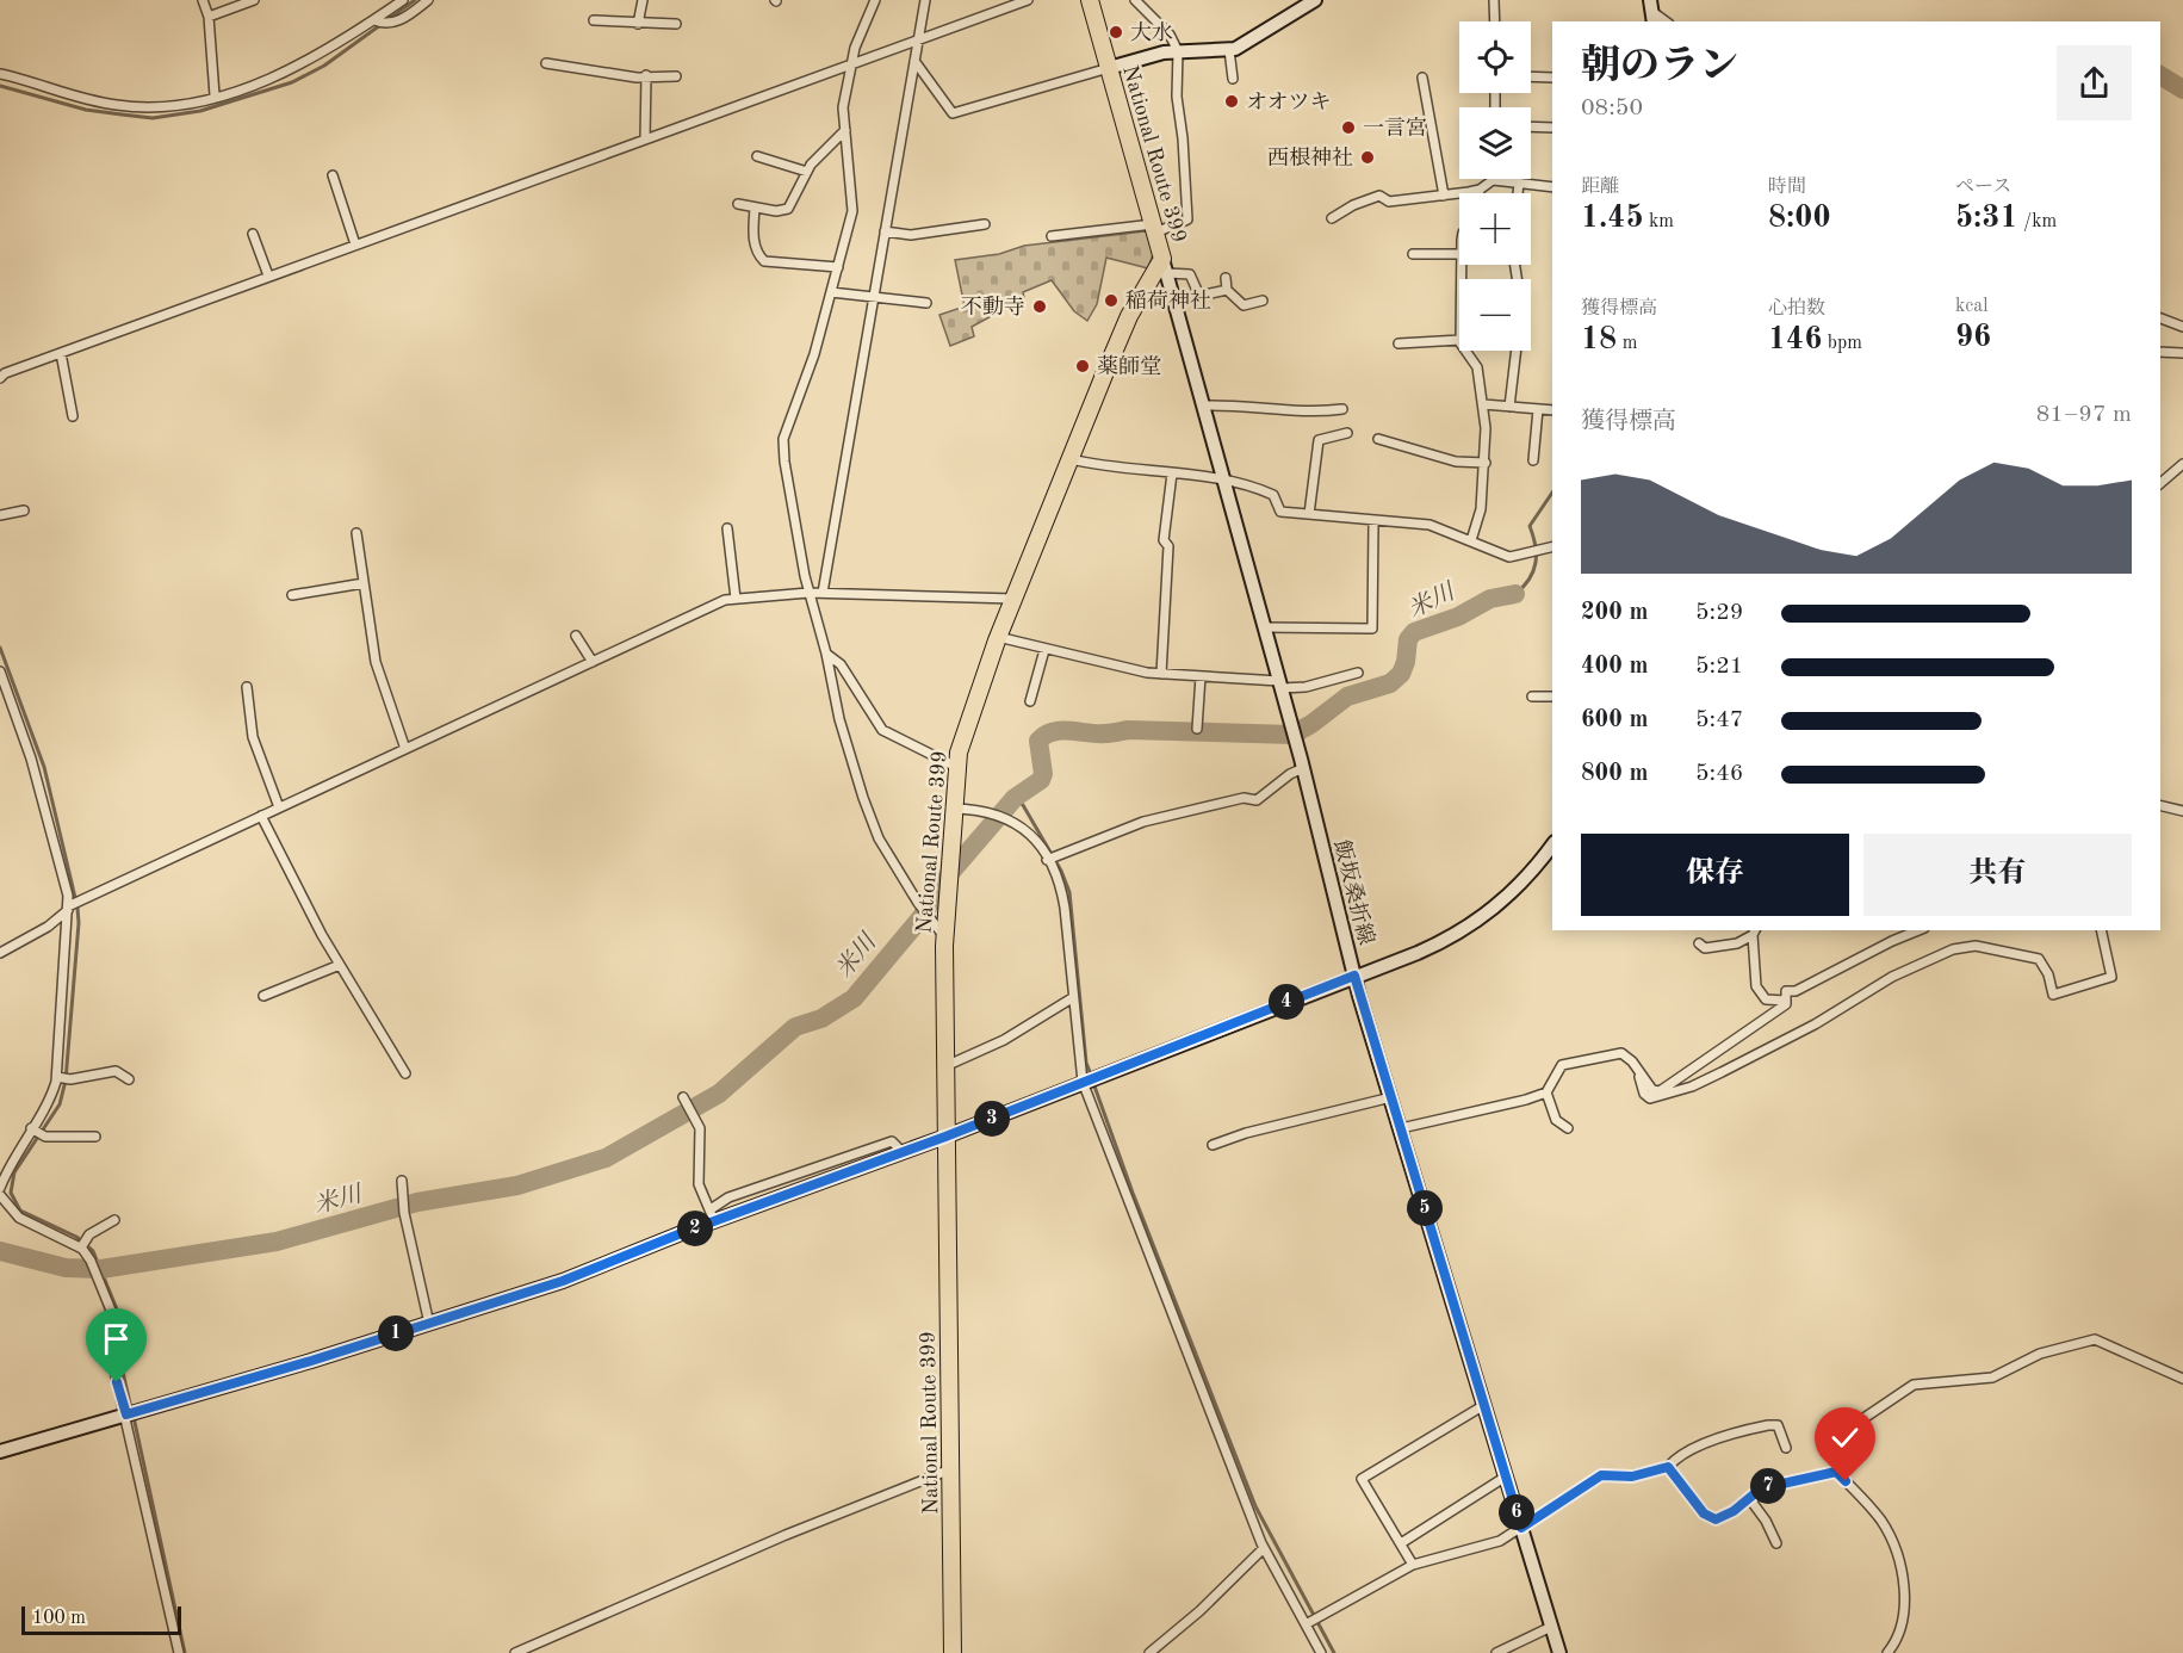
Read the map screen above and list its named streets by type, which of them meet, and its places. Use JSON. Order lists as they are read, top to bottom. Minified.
{"streets":{"highway":["National Route 399"],"street":["飯坂桑折線"]},"crossings":[["National Route 399","飯坂桑折線"]],"water":["米川"],"places":["大水","オオツキ","一言宮","西根神社","稲荷神社","不動寺","薬師堂"],"scale_bar":"100 m","page":{"map_buttons":["+","−"],"heading":["朝のラン","08:50"],"stats":[["距離","1.45 km"],["時間","8:00"],["ペース","5:31 /km"],["獲得標高","18 m"],["心拍数","146 bpm"],["kcal","96"]],"chart":["獲得標高","81–97 m"],"list":[{"name":"200 m","note":"5:29"},{"name":"400 m","note":"5:21"},{"name":"600 m","note":"5:47"},{"name":"800 m","note":"5:46"}],"buttons":["保存","共有"],"pins":["4","3","5","2","1","7","6"],"scale":"100 m"}}
